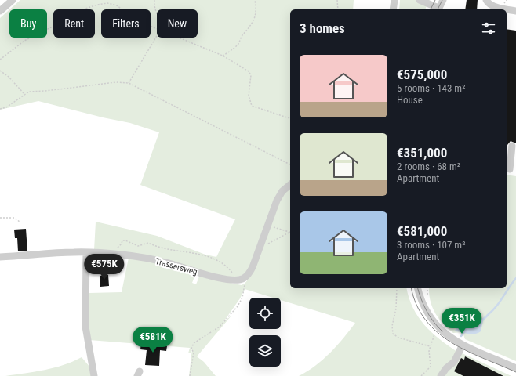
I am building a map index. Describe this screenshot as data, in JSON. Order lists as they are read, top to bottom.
{
  "streets": {
    "street": ["Trassersweg"]
  },
  "page": {
    "chip": [
      "Buy",
      "Rent",
      "Filters",
      "New"
    ],
    "heading": "3 homes",
    "list": [
      {
        "name": "€575,000",
        "note": "5 rooms · 143 m² · House"
      },
      {
        "name": "€351,000",
        "note": "2 rooms · 68 m² · Apartment"
      },
      {
        "name": "€581,000",
        "note": "3 rooms · 107 m² · Apartment"
      }
    ],
    "price": ["€575K", "€351K", "€581K"]
  }
}
